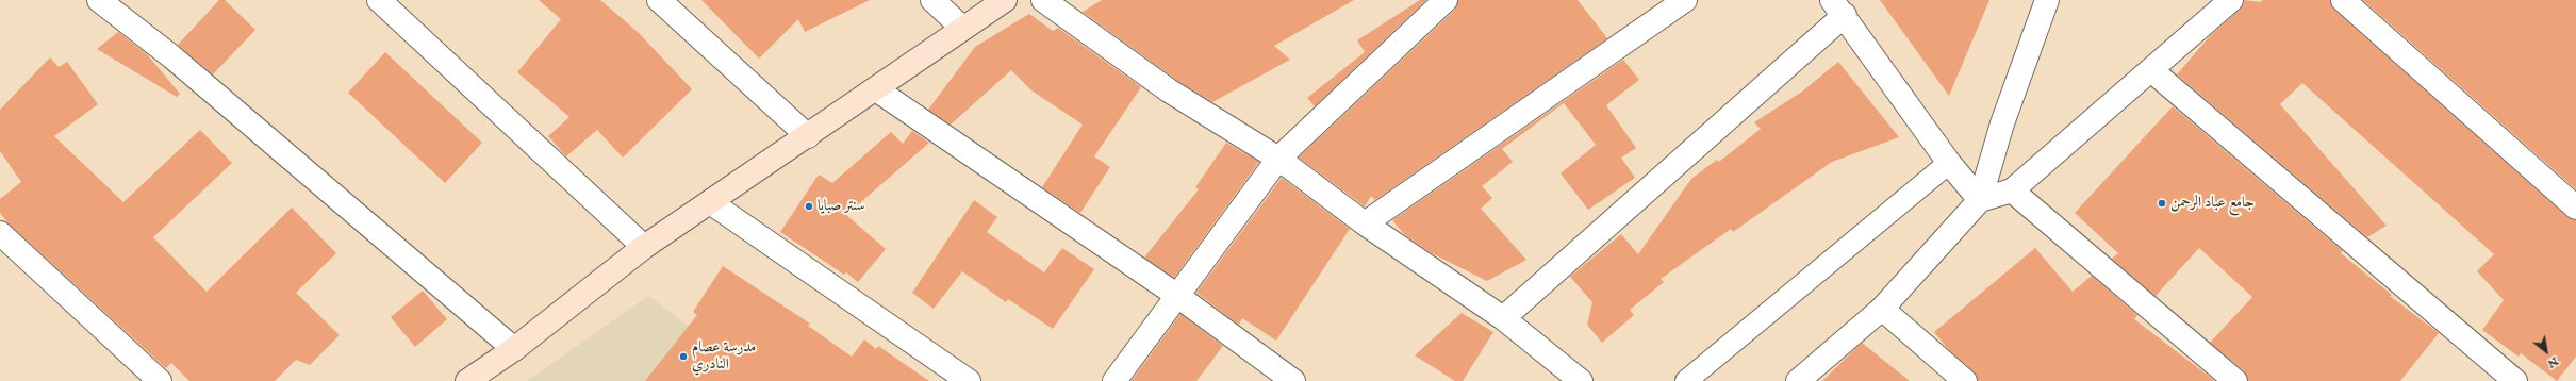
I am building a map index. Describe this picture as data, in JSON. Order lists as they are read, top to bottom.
{
  "places": ["جامع عباد الرحمن", "سنتر صبايا", "مدرسة عصام النادري"],
  "north": "bottom right"
}
